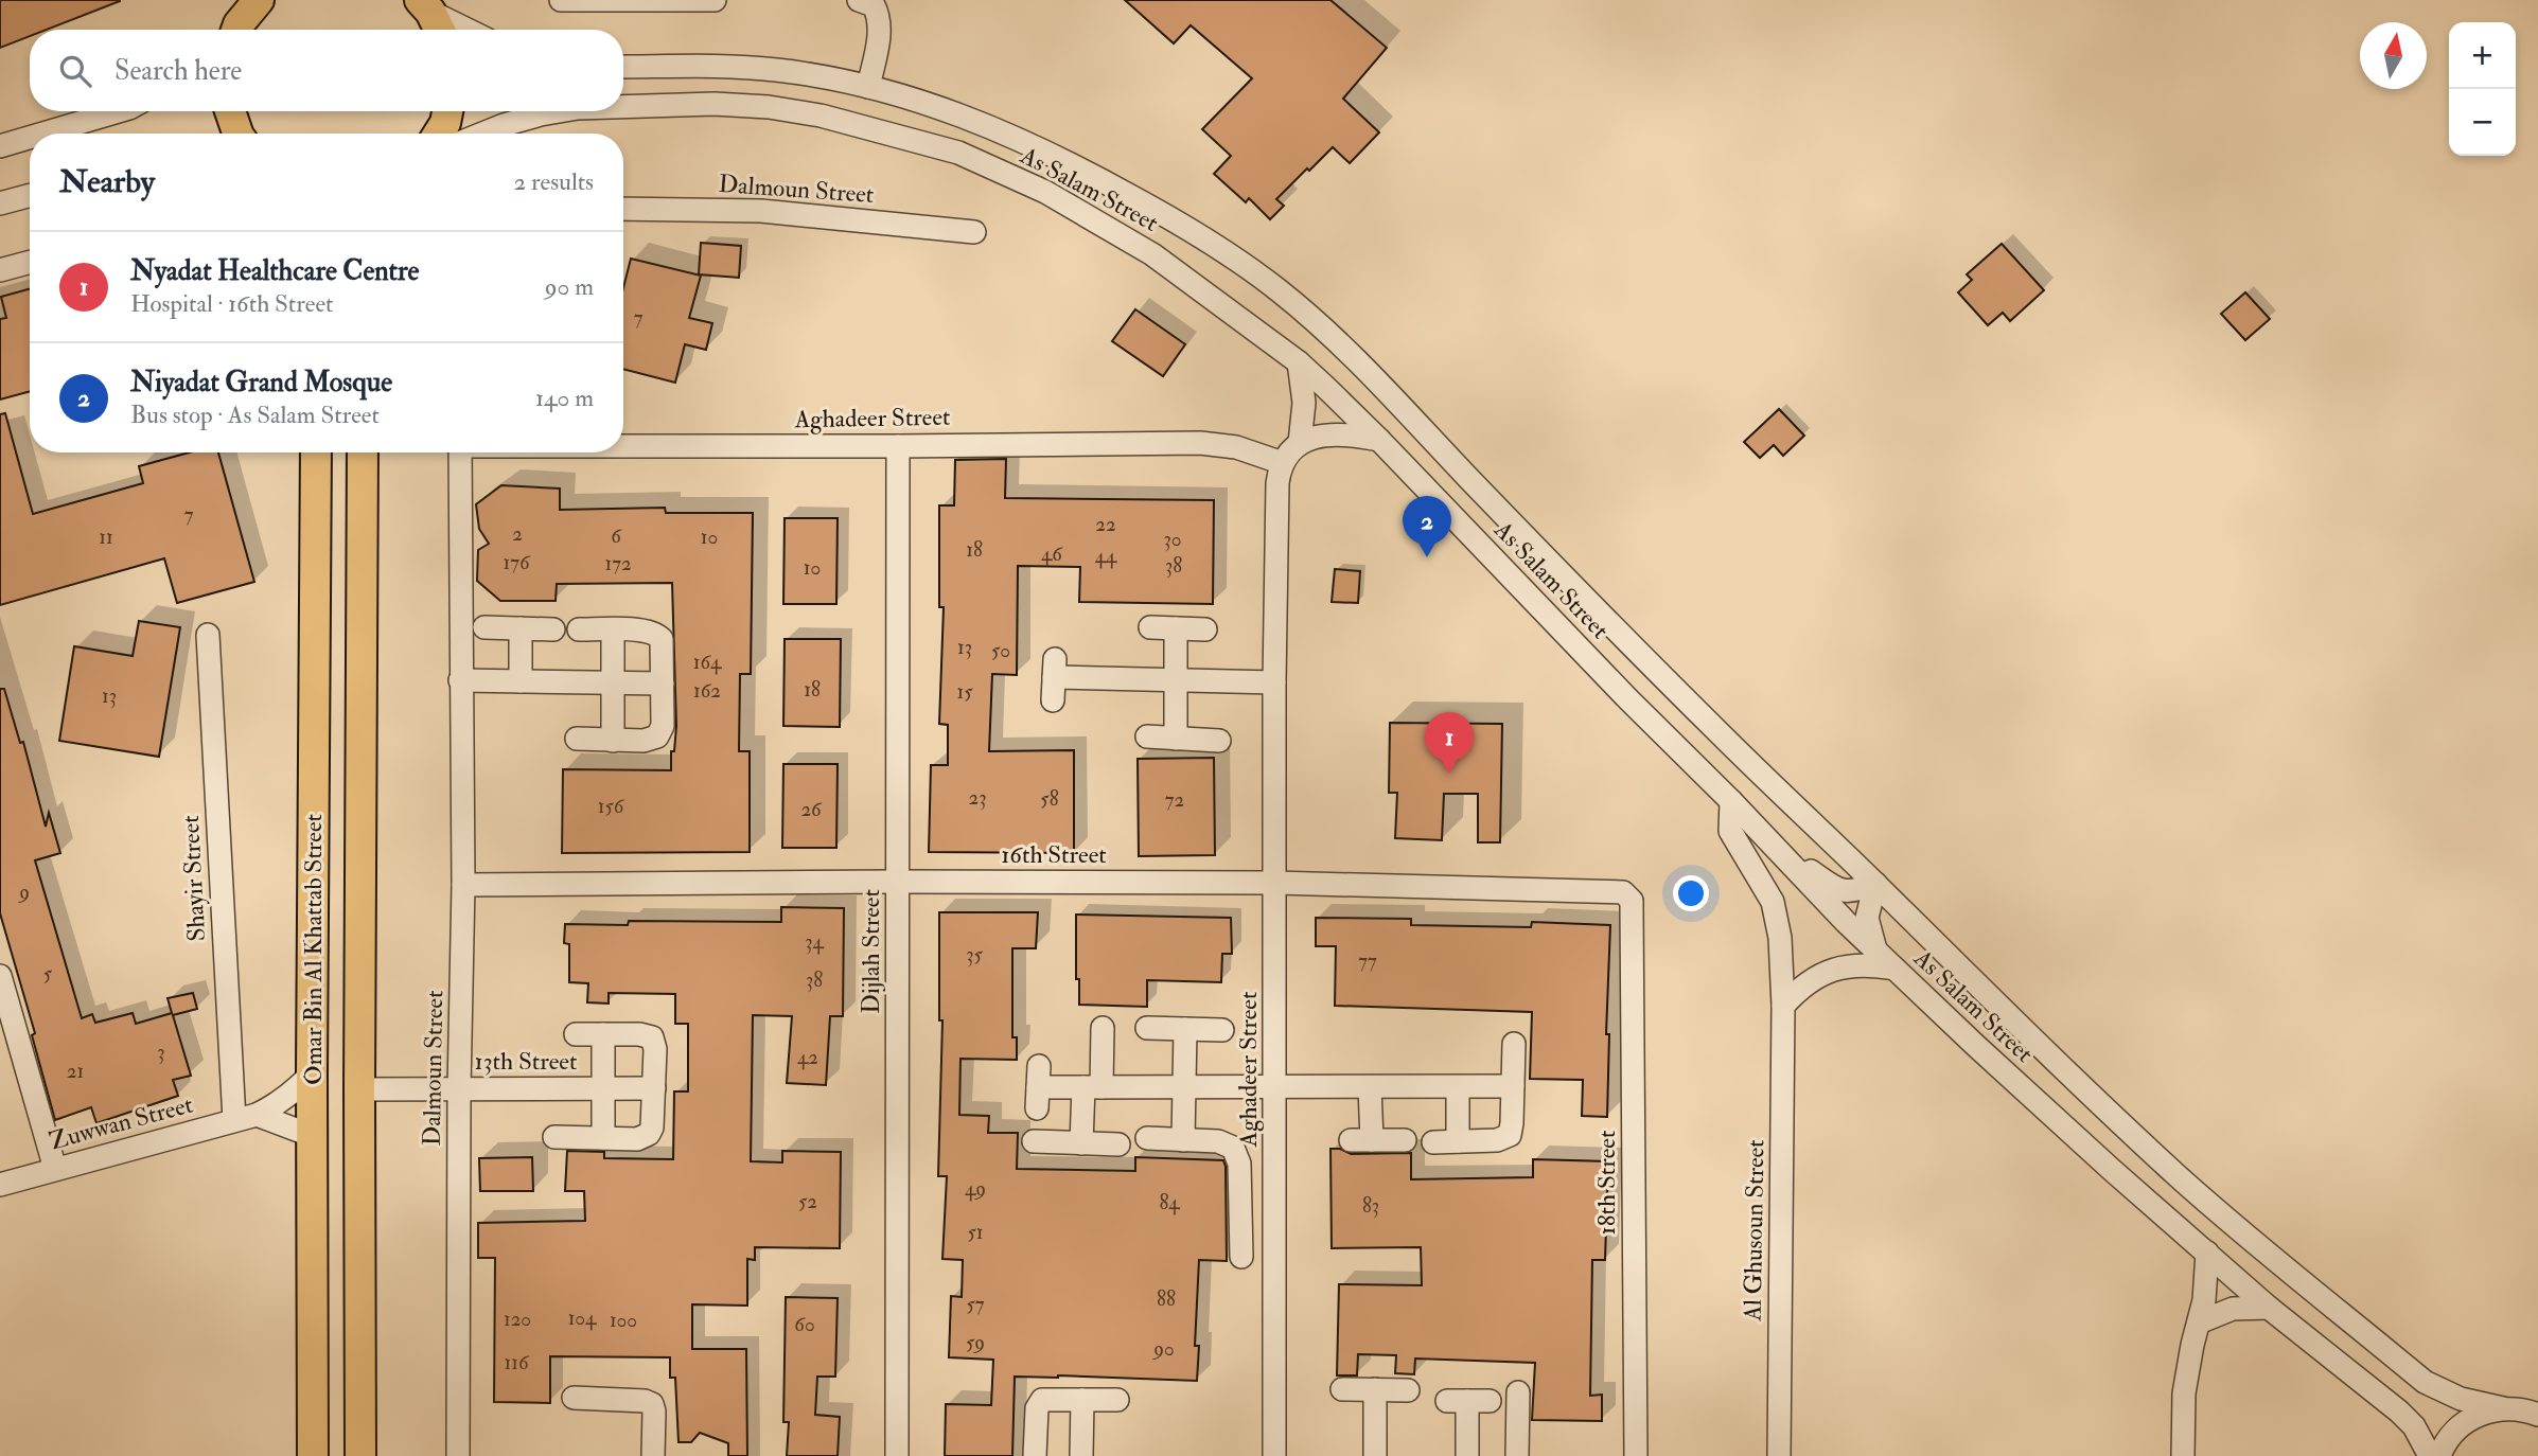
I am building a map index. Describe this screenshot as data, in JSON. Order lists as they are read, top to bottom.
{
  "streets": {
    "main road": ["Omar Bin Al Khattab Street"],
    "street": [
      "Dalmoun Street",
      "As Salam Street",
      "Aghadeer Street",
      "16th Street",
      "Shayir Street",
      "Dijlah Street",
      "13th Street",
      "Zuwwan Street",
      "18th Street",
      "Al Ghusoun Street"
    ]
  },
  "crossings": [
    ["Dalmoun Street", "16th Street"],
    ["Dalmoun Street", "13th Street"],
    ["As Salam Street", "Al Ghusoun Street"],
    ["Aghadeer Street", "16th Street"],
    ["Aghadeer Street", "Dijlah Street"],
    ["16th Street", "Dijlah Street"],
    ["16th Street", "18th Street"],
    ["Shayir Street", "Zuwwan Street"],
    ["Omar Bin Al Khattab Street", "13th Street"],
    ["Omar Bin Al Khattab Street", "Zuwwan Street"]
  ],
  "house_numbers": [
    "7",
    "7",
    "22",
    "2",
    "6",
    "11",
    "10",
    "30",
    "18",
    "46",
    "44",
    "176",
    "172",
    "38",
    "10",
    "13",
    "50",
    "164",
    "18",
    "162",
    "15",
    "13",
    "23",
    "58",
    "72",
    "156",
    "26",
    "9",
    "34",
    "35",
    "77",
    "5",
    "38",
    "3",
    "42",
    "21",
    "49",
    "52",
    "84",
    "83",
    "51",
    "88",
    "57",
    "104",
    "120",
    "100",
    "60",
    "59",
    "90",
    "116"
  ],
  "north": "top",
  "page": {
    "map_buttons": ["+", "−"],
    "search": "Search here",
    "heading": ["Nearby", "2 results"],
    "list": [
      {
        "mark": "1",
        "name": "Nyadat Healthcare Centre",
        "note": "Hospital · 16th Street",
        "value": "90 m"
      },
      {
        "mark": "2",
        "name": "Niyadat Grand Mosque",
        "note": "Bus stop · As Salam Street",
        "value": "140 m"
      }
    ],
    "pins": ["2", "1"]
  }
}
